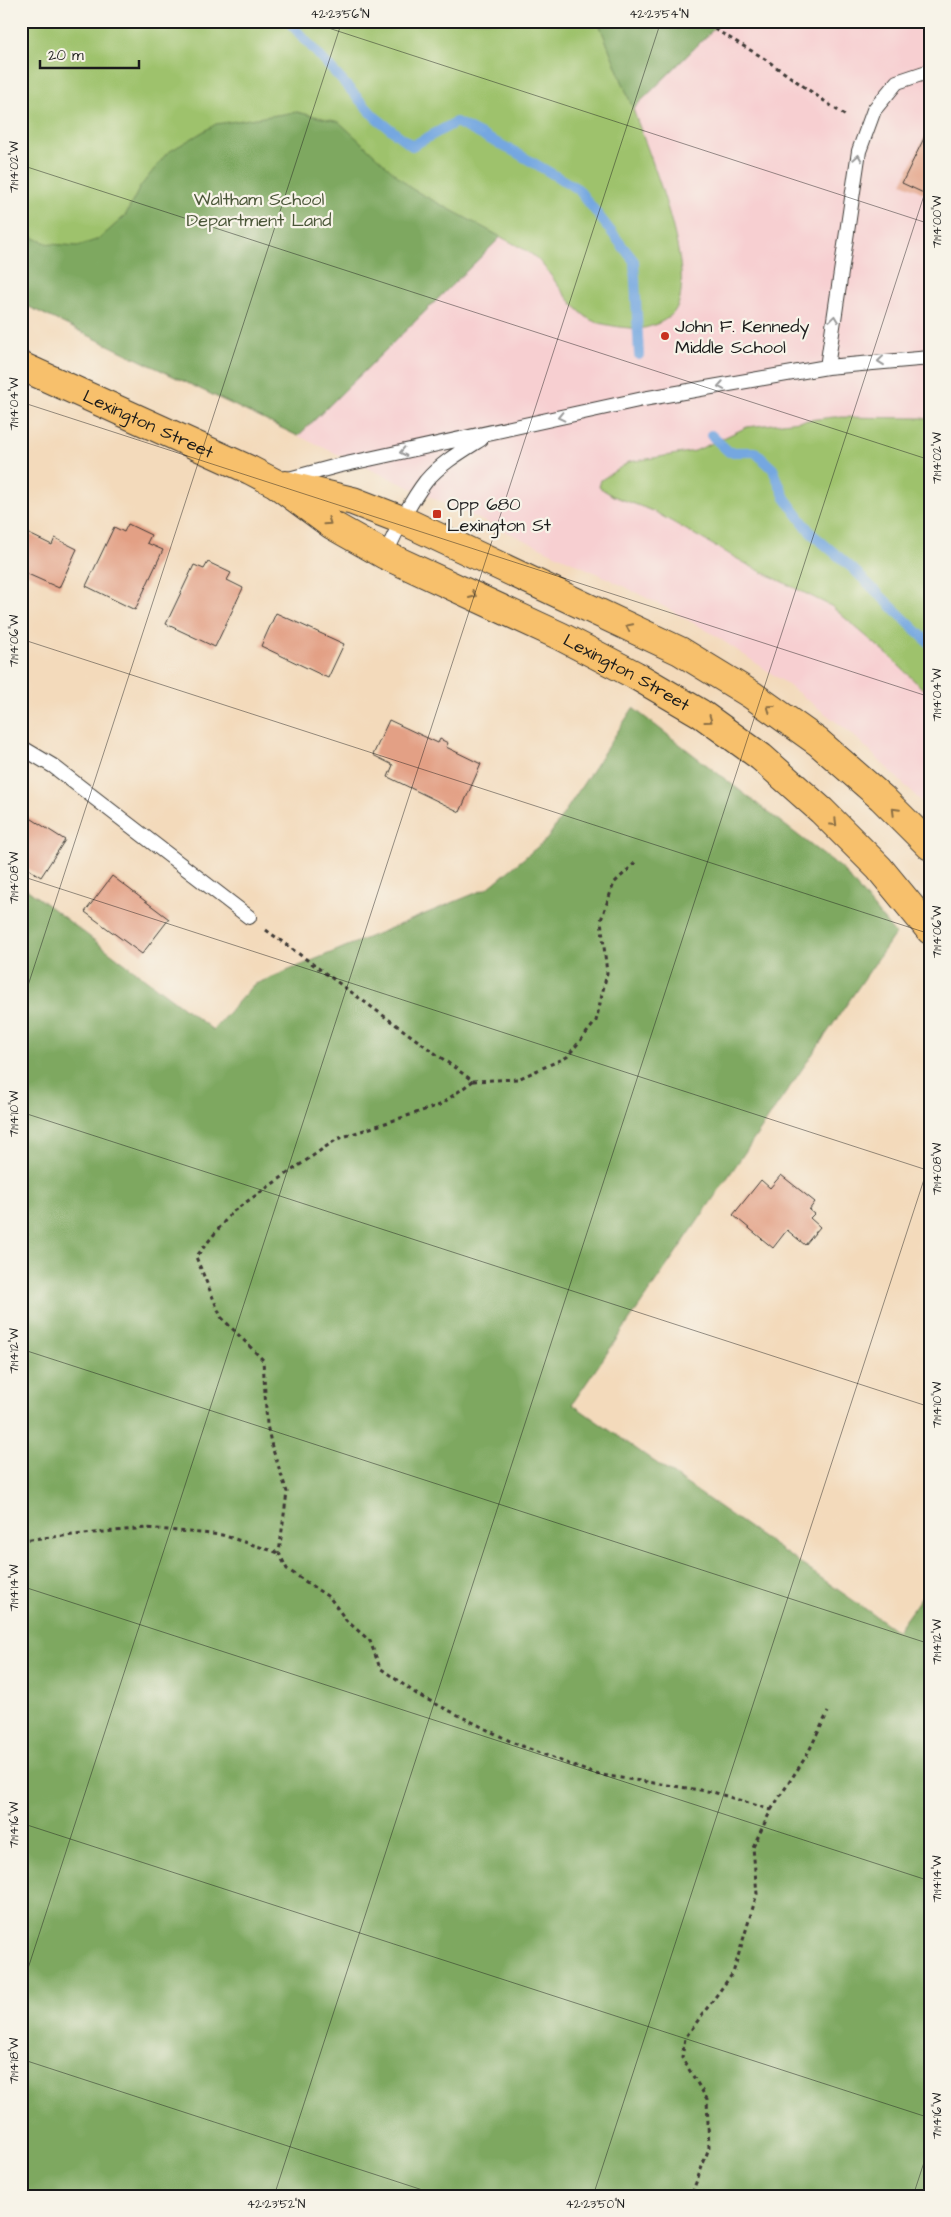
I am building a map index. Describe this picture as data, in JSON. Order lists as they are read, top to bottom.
{
  "streets": {
    "main road": ["Lexington Street"]
  },
  "parks": ["Waltham School Department Land"],
  "places": {
    "other": ["John F. Kennedy Middle School"],
    "transit": ["Opp 680 Lexington St"]
  },
  "scale_bar": "20 m",
  "coordinates": [
    "42°23'56\"N",
    "42°23'54\"N",
    "71°14'02\"W",
    "71°14'00\"W",
    "71°14'04\"W",
    "71°14'06\"W",
    "71°14'08\"W",
    "71°14'10\"W",
    "71°14'12\"W",
    "71°14'14\"W",
    "71°14'16\"W",
    "71°14'18\"W",
    "42°23'52\"N",
    "42°23'50\"N"
  ]
}
